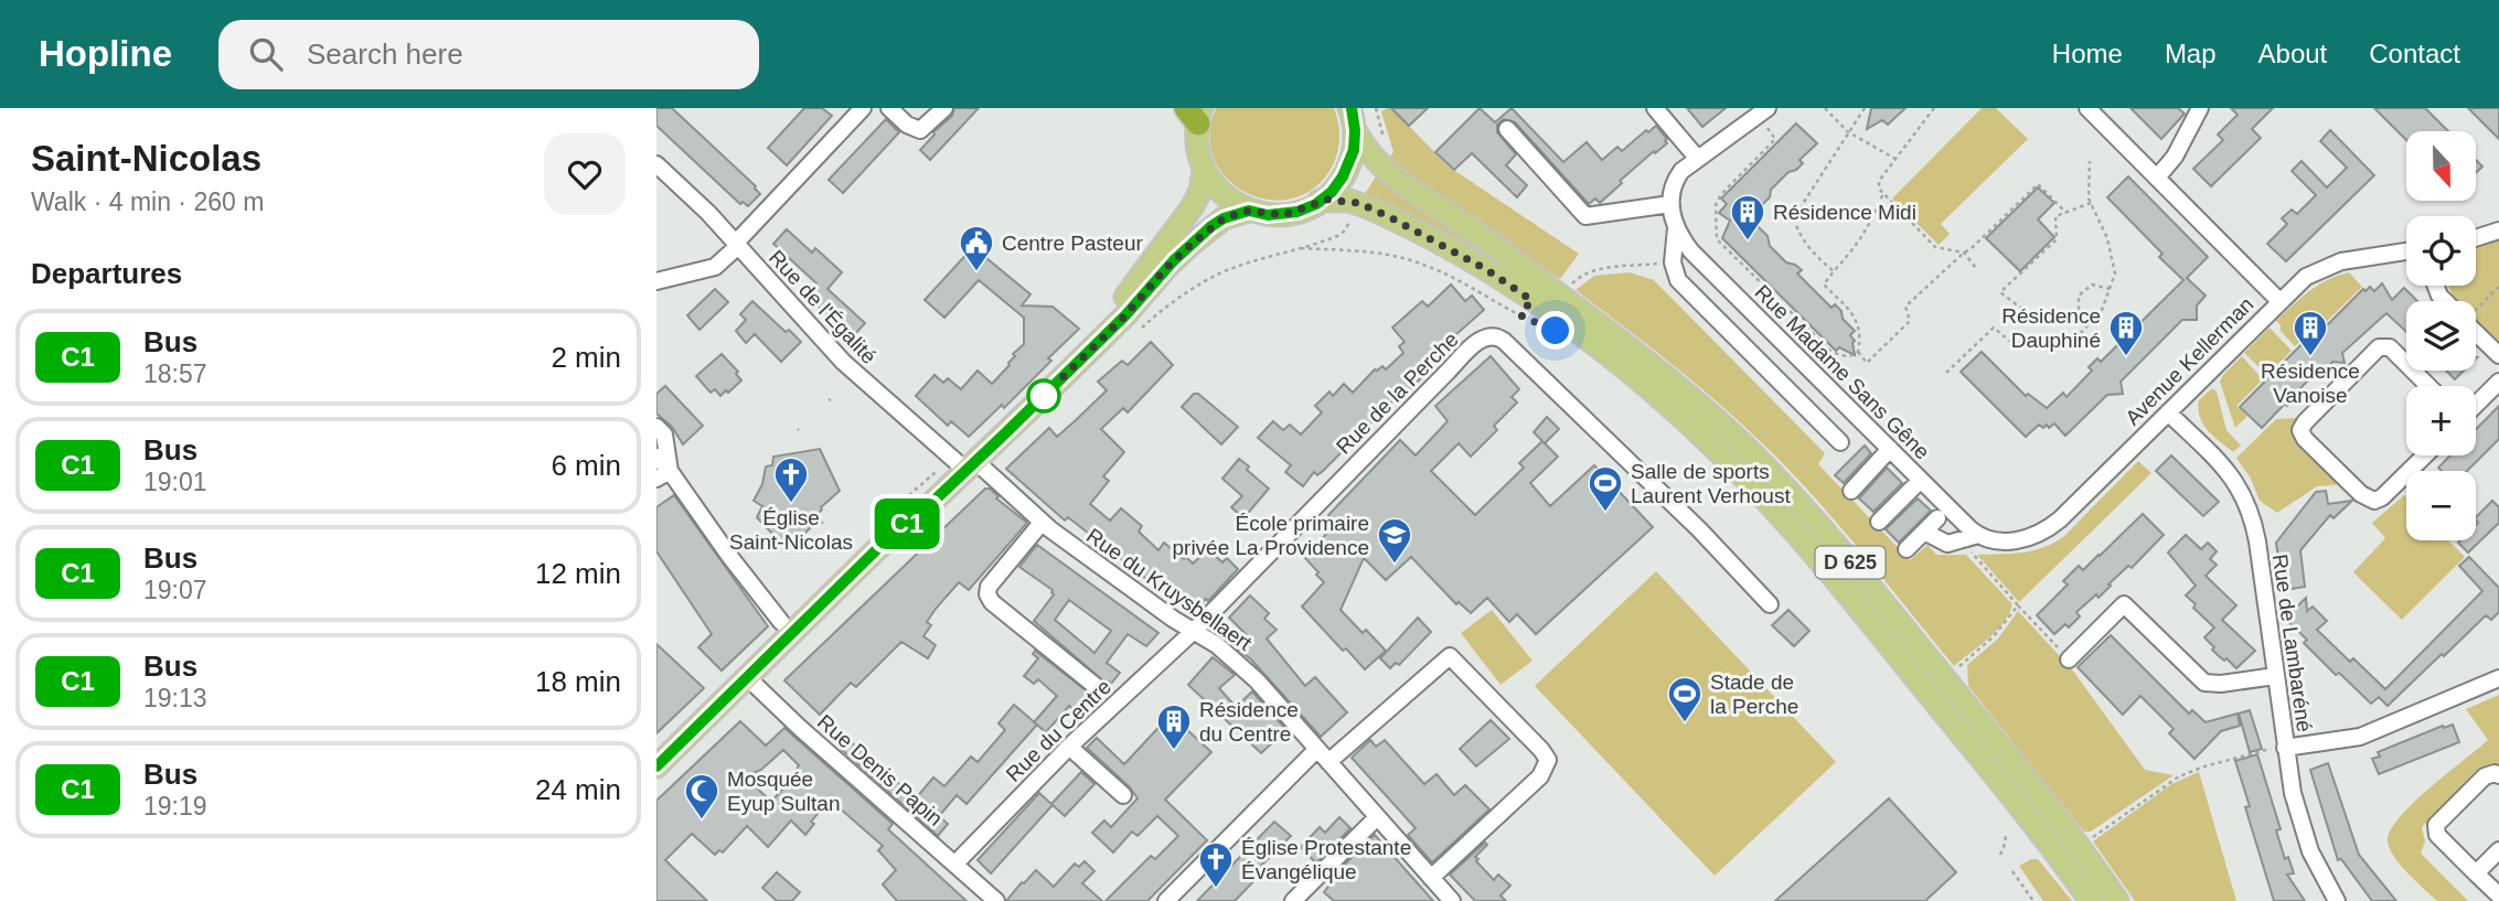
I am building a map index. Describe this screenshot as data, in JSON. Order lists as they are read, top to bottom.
{
  "streets": {
    "main road": ["D 625"],
    "street": [
      "Rue de l'Égalité",
      "Avenue Kellerman",
      "Rue Madame Sans Gêne",
      "Rue de la Perche",
      "Rue du Kruysbellaert",
      "Rue de Lambaréné",
      "Rue du Centre",
      "Rue Denis Papin"
    ]
  },
  "crossings": [
    ["Rue de l'Égalité", "Rue du Kruysbellaert"],
    ["Avenue Kellerman", "Rue Madame Sans Gêne"],
    ["Avenue Kellerman", "Rue de Lambaréné"],
    ["Rue de la Perche", "Rue du Kruysbellaert"],
    ["Rue de la Perche", "Rue du Centre"],
    ["Rue du Kruysbellaert", "Rue du Centre"],
    ["Rue du Centre", "Rue Denis Papin"]
  ],
  "places": {
    "building": [
      "Résidence Midi",
      "Résidence Dauphiné",
      "Résidence Vanoise",
      "Résidence du Centre"
    ],
    "public building": ["Centre Pasteur"],
    "church": ["Église Saint-Nicolas", "Église Protestante Évangélique"],
    "sports": ["Salle de sports Laurent Verhoust", "Stade de la Perche"],
    "school or university": ["École primaire privée La Providence"],
    "mosque": ["Mosquée Eyup Sultan"]
  },
  "lines": ["bus line C1"],
  "north": "bottom",
  "page": {
    "header": "Hopline",
    "search": "Search here",
    "nav": [
      "Home",
      "Map",
      "About",
      "Contact"
    ],
    "heading": [
      ["Saint-Nicolas", "Walk · 4 min · 260 m"],
      "Departures"
    ],
    "on_map": "C1",
    "map_buttons": ["+", "−"],
    "list": [
      {
        "mark": "C1",
        "name": "Bus",
        "note": "18:57",
        "value": "2 min"
      },
      {
        "mark": "C1",
        "name": "Bus",
        "note": "19:01",
        "value": "6 min"
      },
      {
        "mark": "C1",
        "name": "Bus",
        "note": "19:07",
        "value": "12 min"
      },
      {
        "mark": "C1",
        "name": "Bus",
        "note": "19:13",
        "value": "18 min"
      },
      {
        "mark": "C1",
        "name": "Bus",
        "note": "19:19",
        "value": "24 min"
      }
    ]
  }
}
